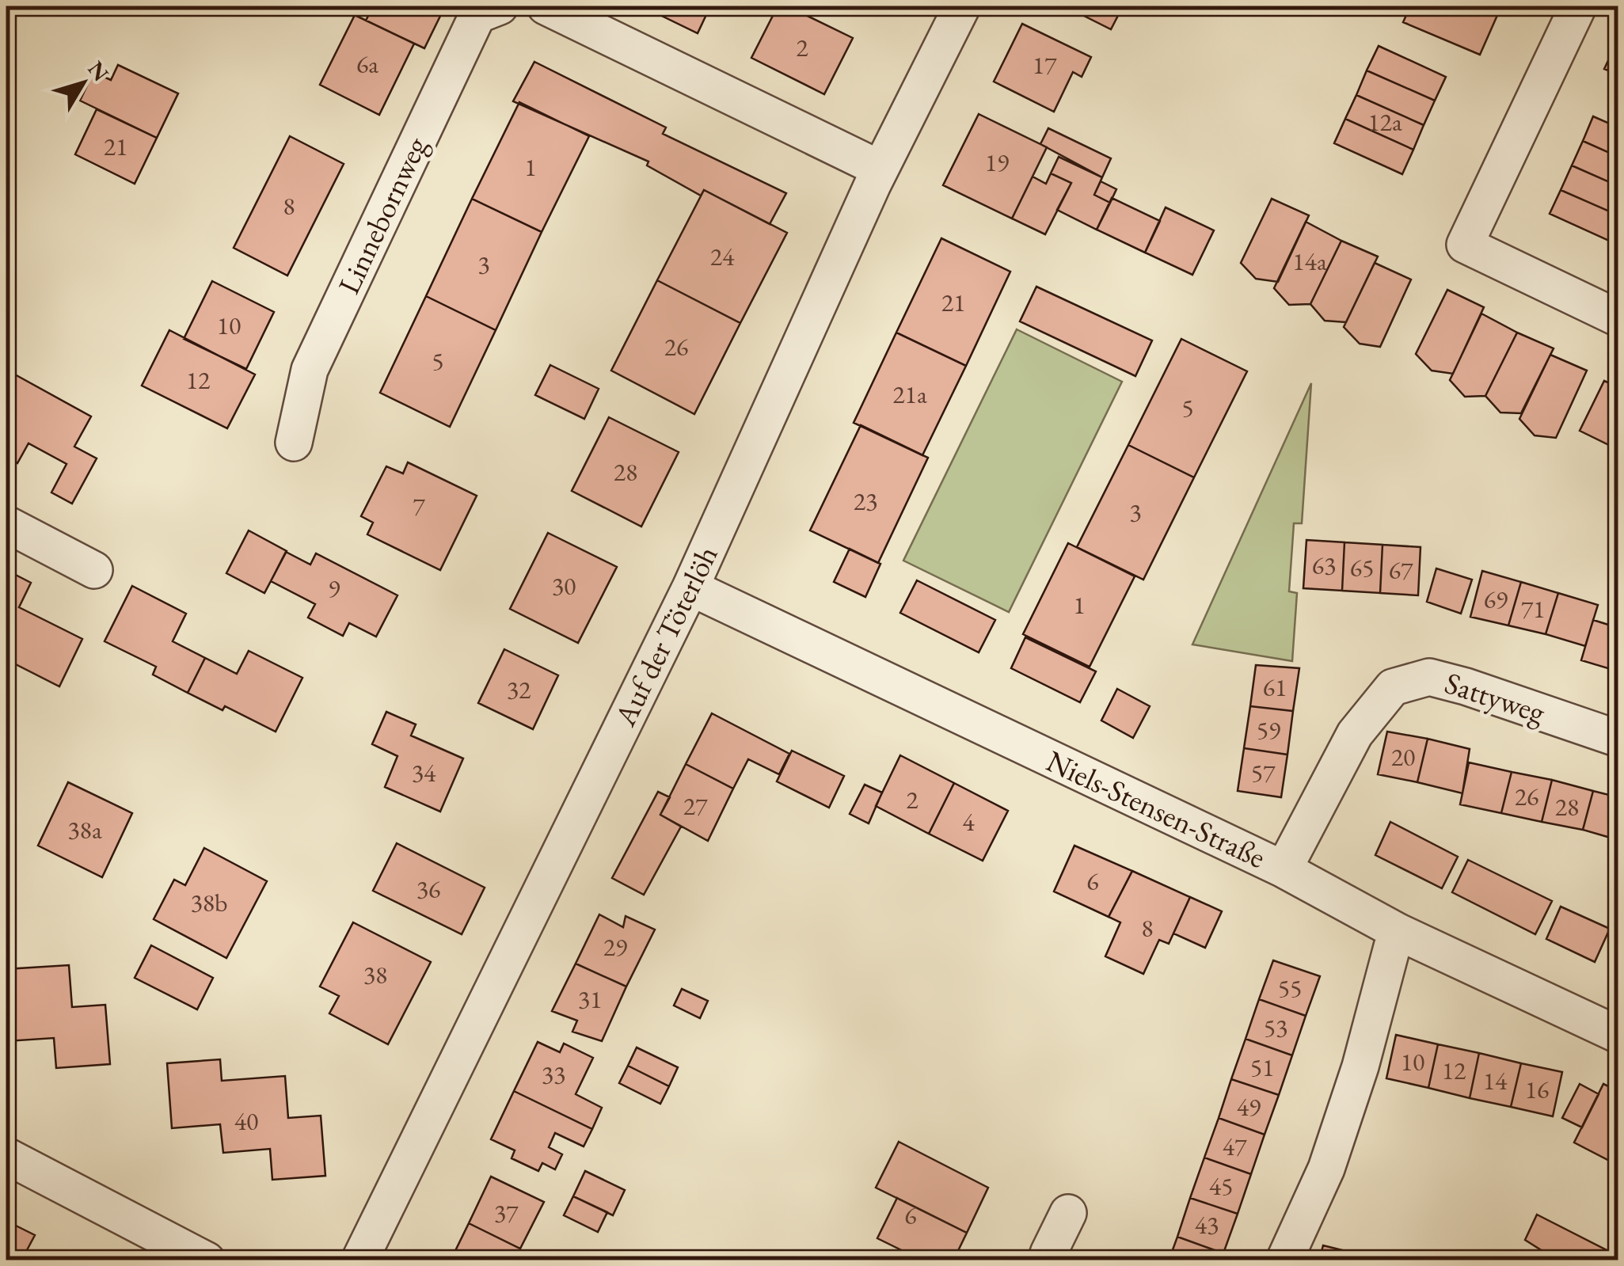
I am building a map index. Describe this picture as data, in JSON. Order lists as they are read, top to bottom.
{
  "streets": {
    "street": [
      "Linnebornweg",
      "Auf der Töterlöh",
      "Sattyweg",
      "Niels-Stensen-Straße"
    ]
  },
  "crossings": [
    ["Auf der Töterlöh", "Niels-Stensen-Straße"],
    ["Sattyweg", "Niels-Stensen-Straße"]
  ],
  "house_numbers": [
    "2",
    "6a",
    "17",
    "12a",
    "21",
    "19",
    "1",
    "8",
    "24",
    "14a",
    "3",
    "21",
    "10",
    "26",
    "5",
    "12",
    "21a",
    "5",
    "28",
    "23",
    "7",
    "3",
    "63",
    "65",
    "67",
    "30",
    "9",
    "69",
    "1",
    "71",
    "61",
    "32",
    "59",
    "20",
    "34",
    "57",
    "26",
    "2",
    "27",
    "28",
    "4",
    "38a",
    "6",
    "36",
    "38b",
    "8",
    "29",
    "38",
    "55",
    "31",
    "53",
    "10",
    "51",
    "12",
    "33",
    "14",
    "16",
    "49",
    "40",
    "47",
    "45",
    "37",
    "6",
    "43"
  ],
  "north": "top right"
}
